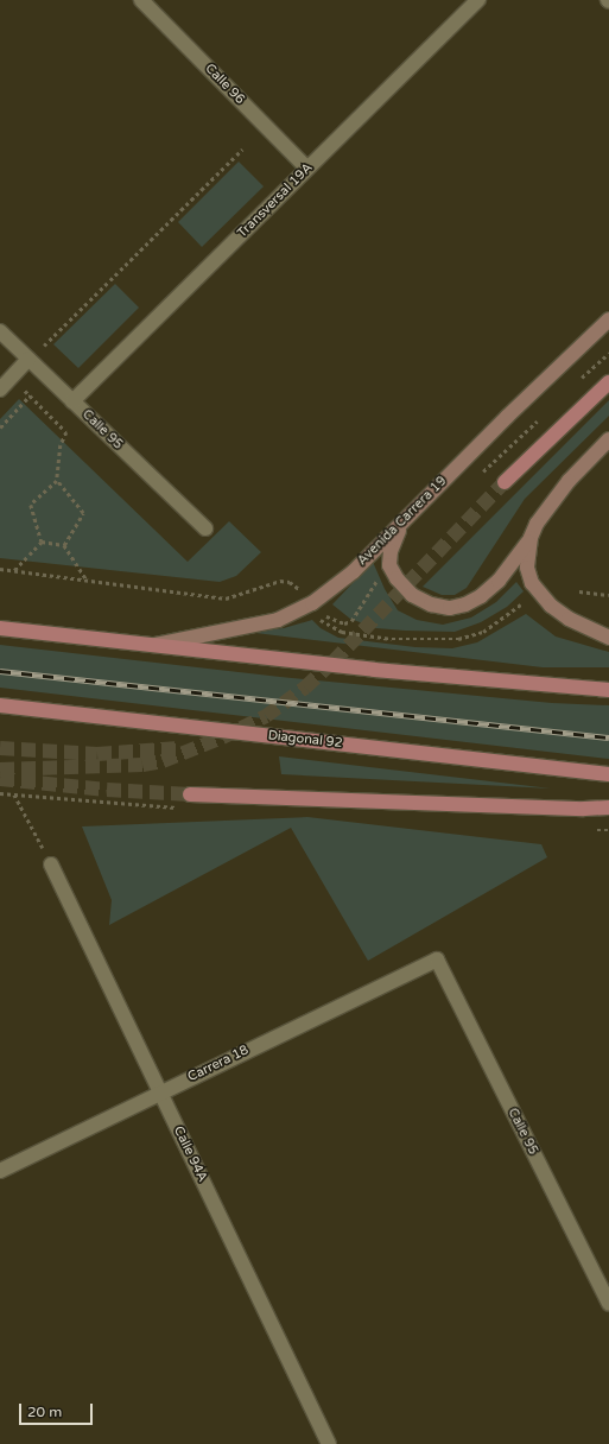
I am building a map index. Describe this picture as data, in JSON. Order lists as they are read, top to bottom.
{
  "streets": {
    "main road": ["Avenida Carrera 19", "Diagonal 92"],
    "street": [
      "Calle 96",
      "Transversal 19A",
      "Calle 95",
      "Carrera 18",
      "Calle 94A"
    ]
  },
  "crossings": [
    ["Calle 96", "Transversal 19A"],
    ["Transversal 19A", "Calle 95"],
    ["Calle 95", "Carrera 18"],
    ["Carrera 18", "Calle 94A"]
  ],
  "scale_bar": "20 m"
}
